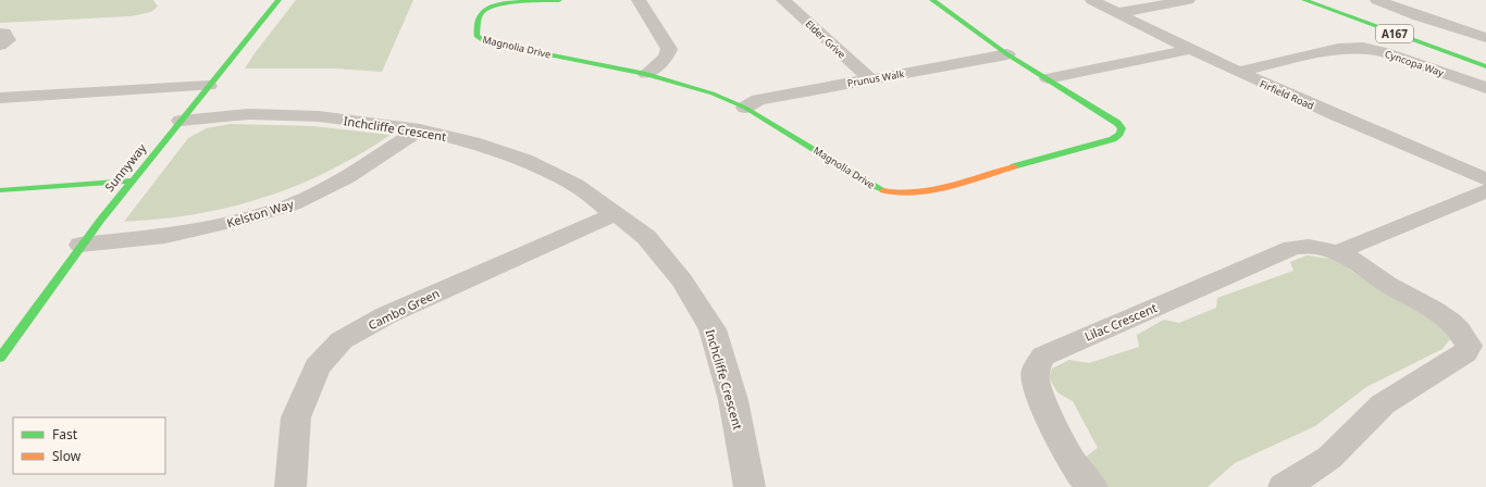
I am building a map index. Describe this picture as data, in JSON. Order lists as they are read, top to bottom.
{
  "streets": {
    "main road": ["A167", "Magnolia Drive", "Sunnyway"],
    "street": [
      "Elder Grive",
      "Cyncopa Way",
      "Prunus Walk",
      "Firfield Road",
      "Inchcliffe Crescent",
      "Kelston Way",
      "Cambo Green",
      "Lilac Crescent"
    ]
  },
  "crossings": [
    ["Elder Grive", "Prunus Walk"],
    ["Magnolia Drive", "Prunus Walk"],
    ["Cyncopa Way", "Firfield Road"],
    ["Inchcliffe Crescent", "Sunnyway"],
    ["Inchcliffe Crescent", "Kelston Way"],
    ["Inchcliffe Crescent", "Cambo Green"],
    ["Sunnyway", "Kelston Way"]
  ],
  "legend": ["Fast", "Slow"]
}
